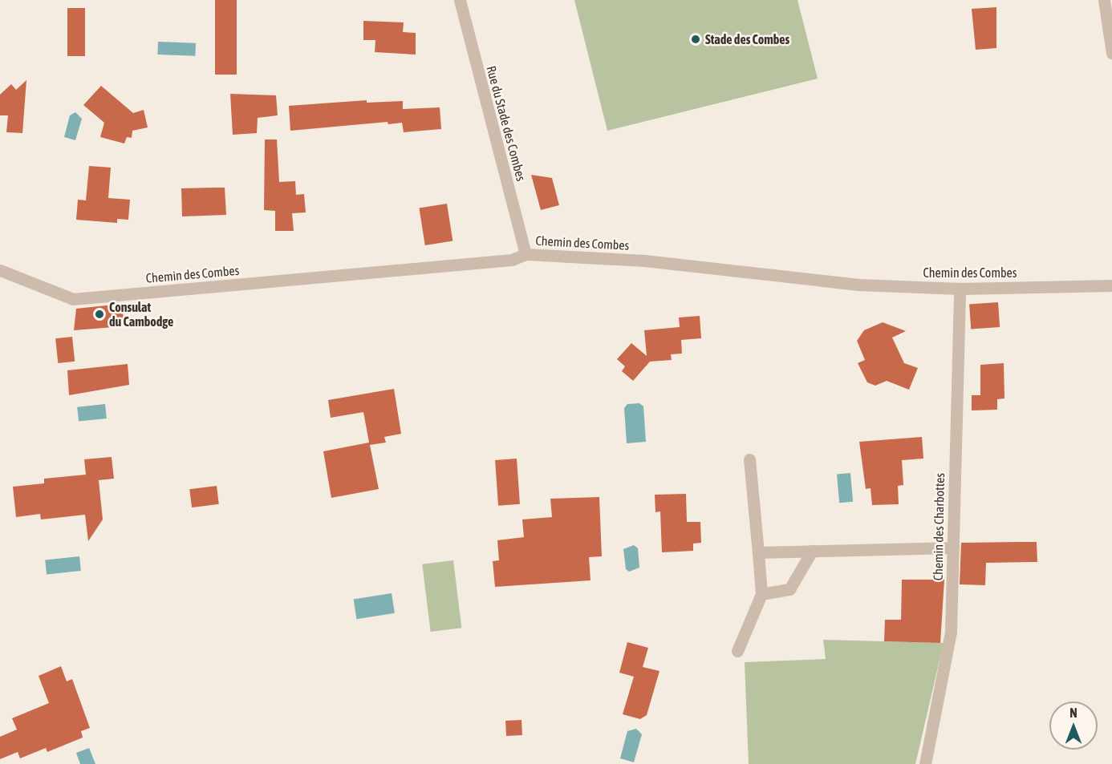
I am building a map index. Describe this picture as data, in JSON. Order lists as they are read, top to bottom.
{
  "streets": {
    "street": ["Rue du Stade des Combes", "Chemin des Combes", "Chemin des Charbottes"]
  },
  "crossings": [
    ["Rue du Stade des Combes", "Chemin des Combes"],
    ["Chemin des Combes", "Chemin des Charbottes"]
  ],
  "places": ["Stade des Combes", "Consulat du Cambodge"],
  "north": "top"
}
